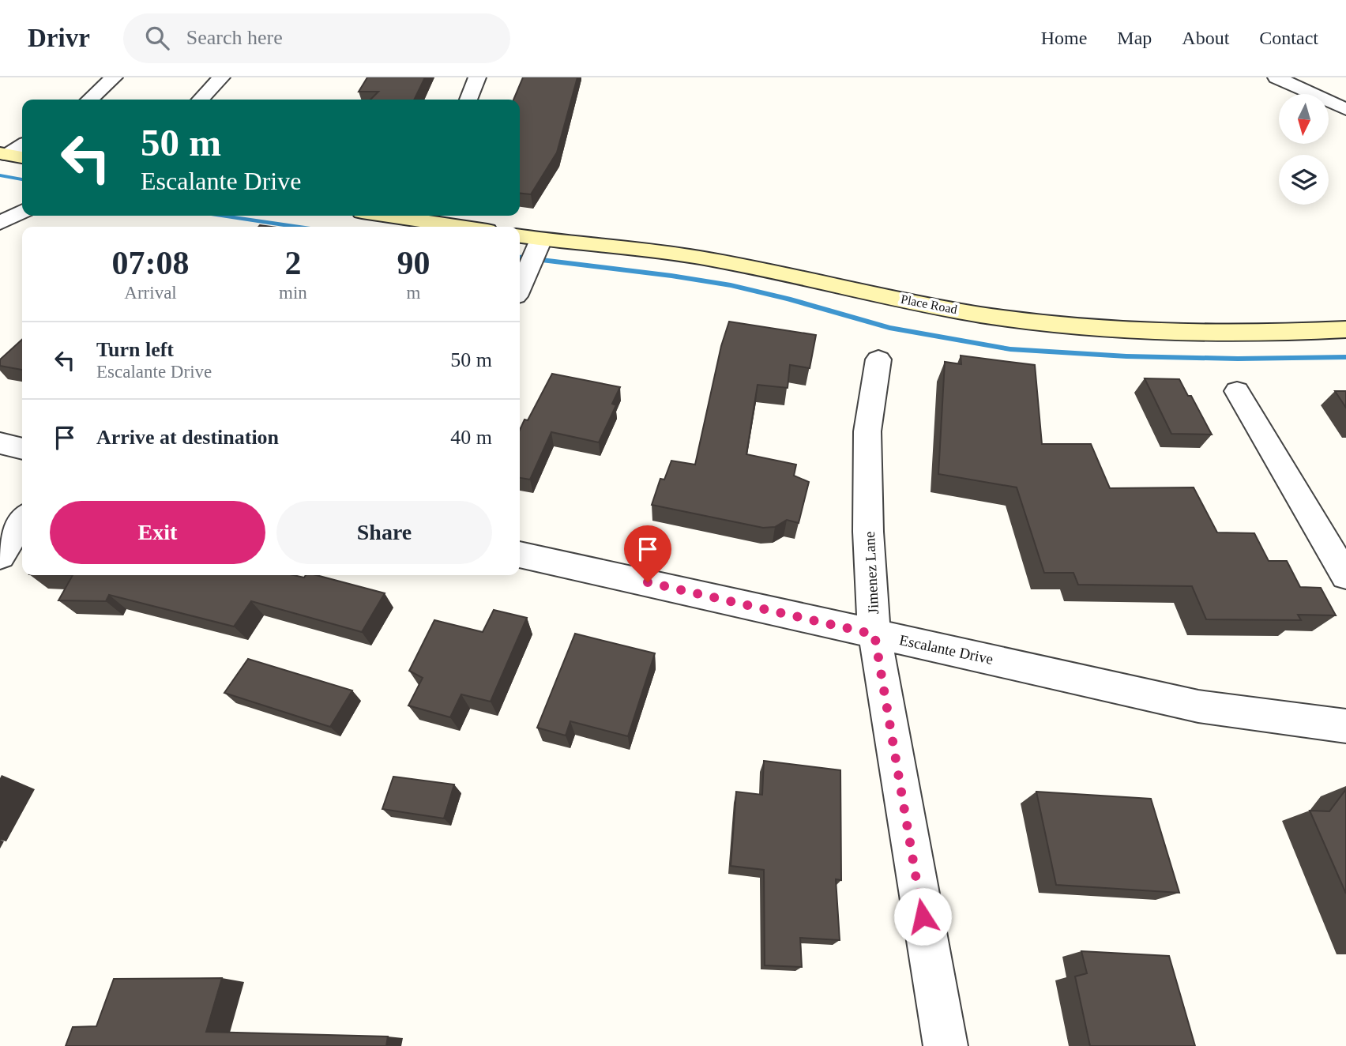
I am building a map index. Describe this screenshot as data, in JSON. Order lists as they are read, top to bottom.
{
  "streets": {
    "street": ["Place Road", "Jimenez Lane", "Escalante Drive"]
  },
  "crossings": [
    ["Jimenez Lane", "Escalante Drive"]
  ],
  "north": "bottom",
  "page": {
    "header": "Drivr",
    "search": "Search here",
    "nav": [
      "Home",
      "Map",
      "About",
      "Contact"
    ],
    "turn": ["50 m", "Escalante Drive"],
    "eta": [
      "07:08",
      "Arrival",
      "2",
      "min",
      "90",
      "m"
    ],
    "list": [
      {
        "name": "Turn left",
        "note": "Escalante Drive",
        "value": "50 m"
      },
      {
        "name": "Arrive at destination",
        "value": "40 m"
      }
    ],
    "buttons": ["Exit", "Share"]
  }
}
